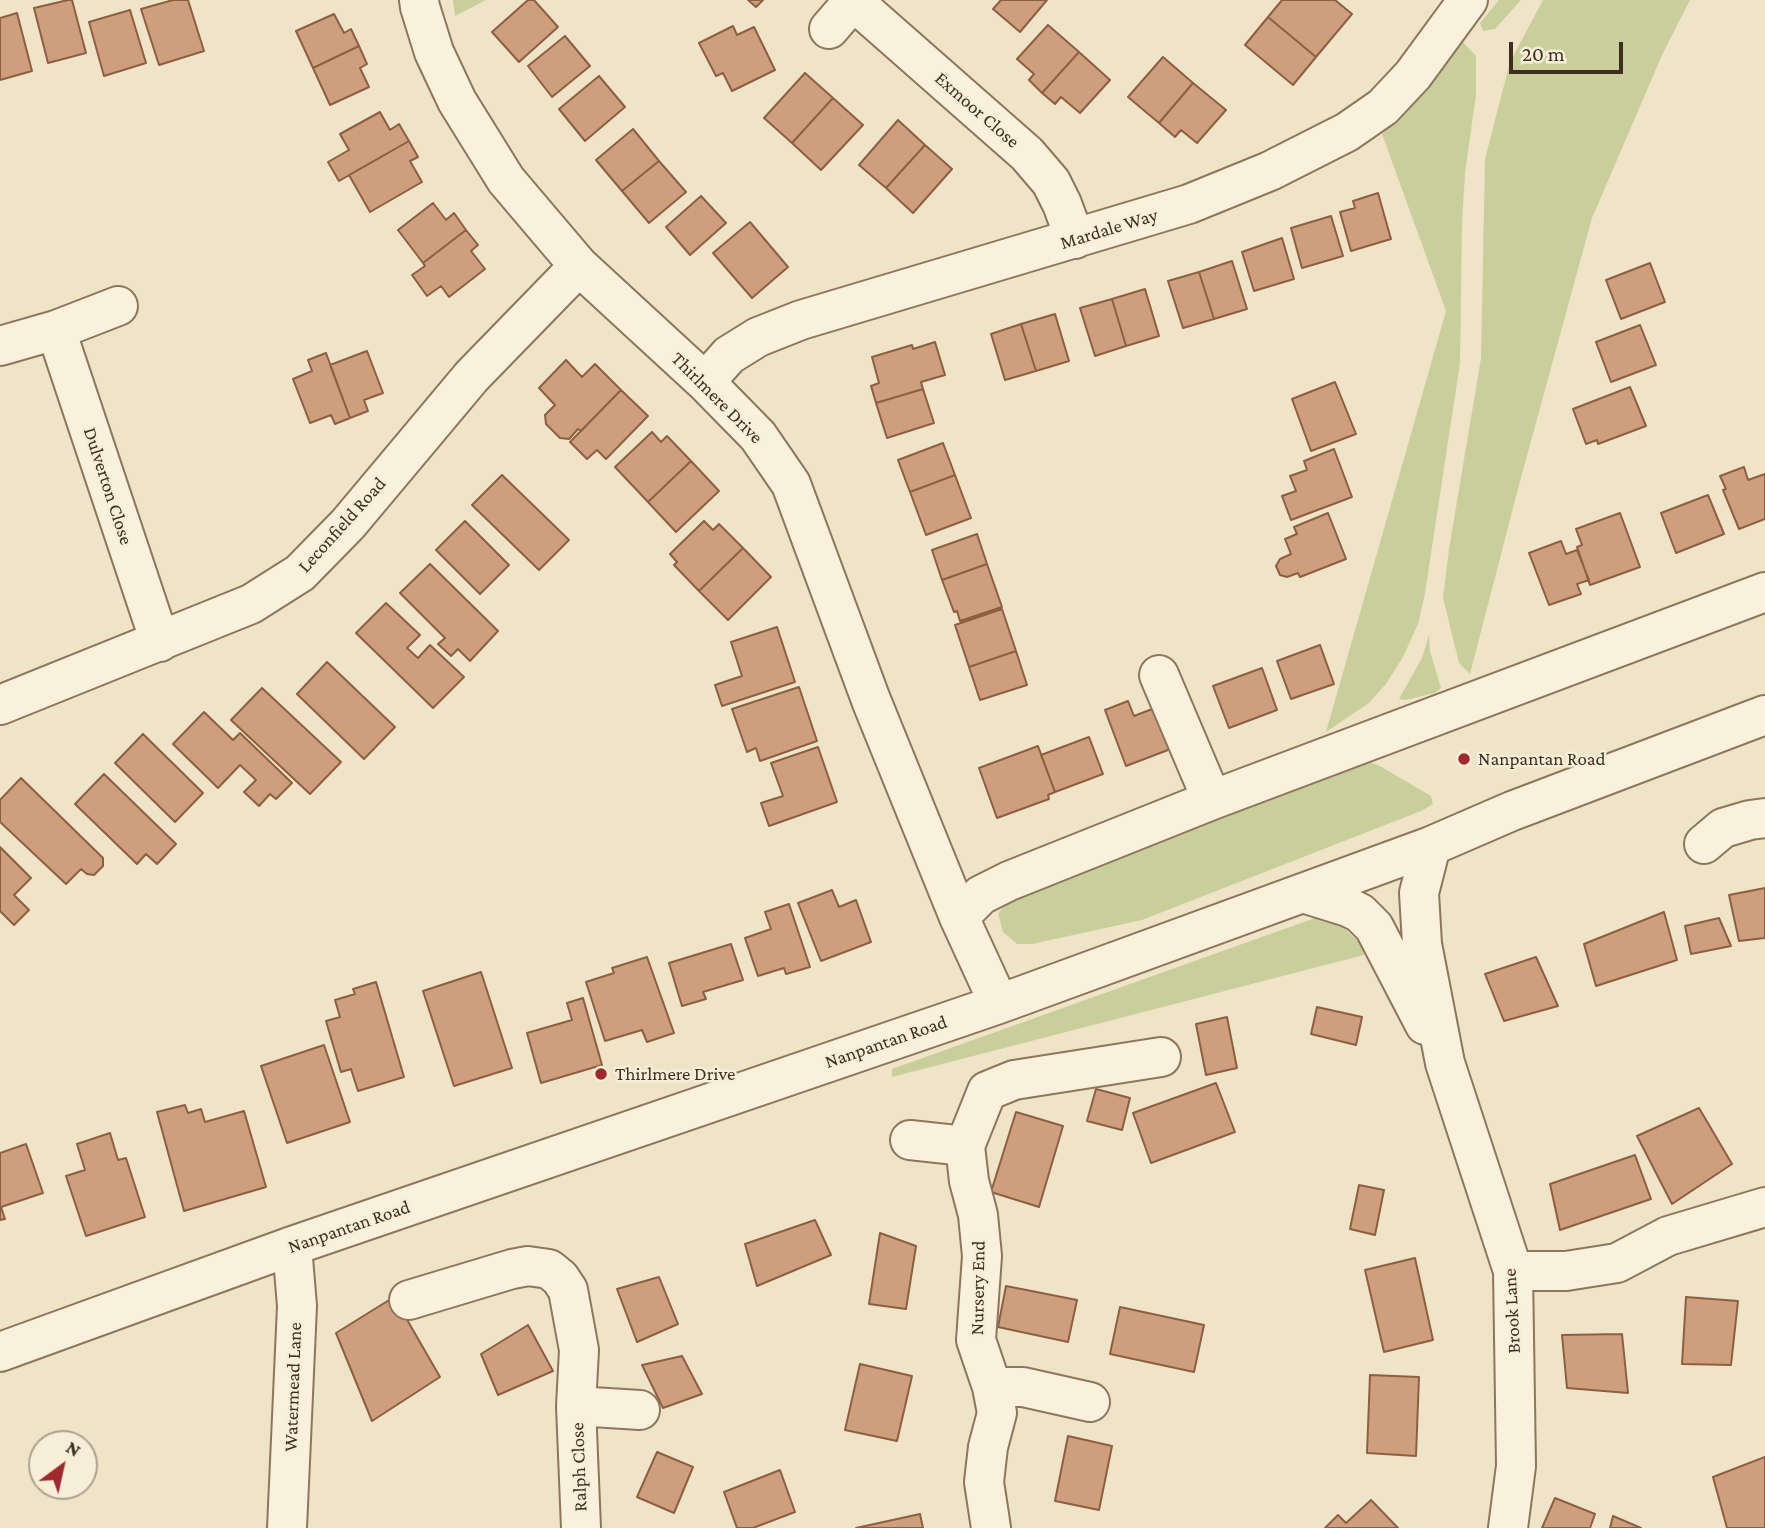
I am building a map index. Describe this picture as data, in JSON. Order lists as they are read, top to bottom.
{
  "streets": {
    "street": [
      "Exmoor Close",
      "Mardale Way",
      "Thirlmere Drive",
      "Dulverton Close",
      "Leconfield Road",
      "Nanpantan Road",
      "Nursery End",
      "Brook Lane",
      "Watermead Lane",
      "Ralph Close"
    ]
  },
  "crossings": [
    ["Exmoor Close", "Mardale Way"],
    ["Mardale Way", "Thirlmere Drive"],
    ["Thirlmere Drive", "Leconfield Road"],
    ["Thirlmere Drive", "Nanpantan Road"],
    ["Dulverton Close", "Leconfield Road"],
    ["Nanpantan Road", "Brook Lane"],
    ["Nanpantan Road", "Watermead Lane"]
  ],
  "places": ["Nanpantan Road", "Thirlmere Drive"],
  "scale_bar": "20 m",
  "north": "top right"
}
